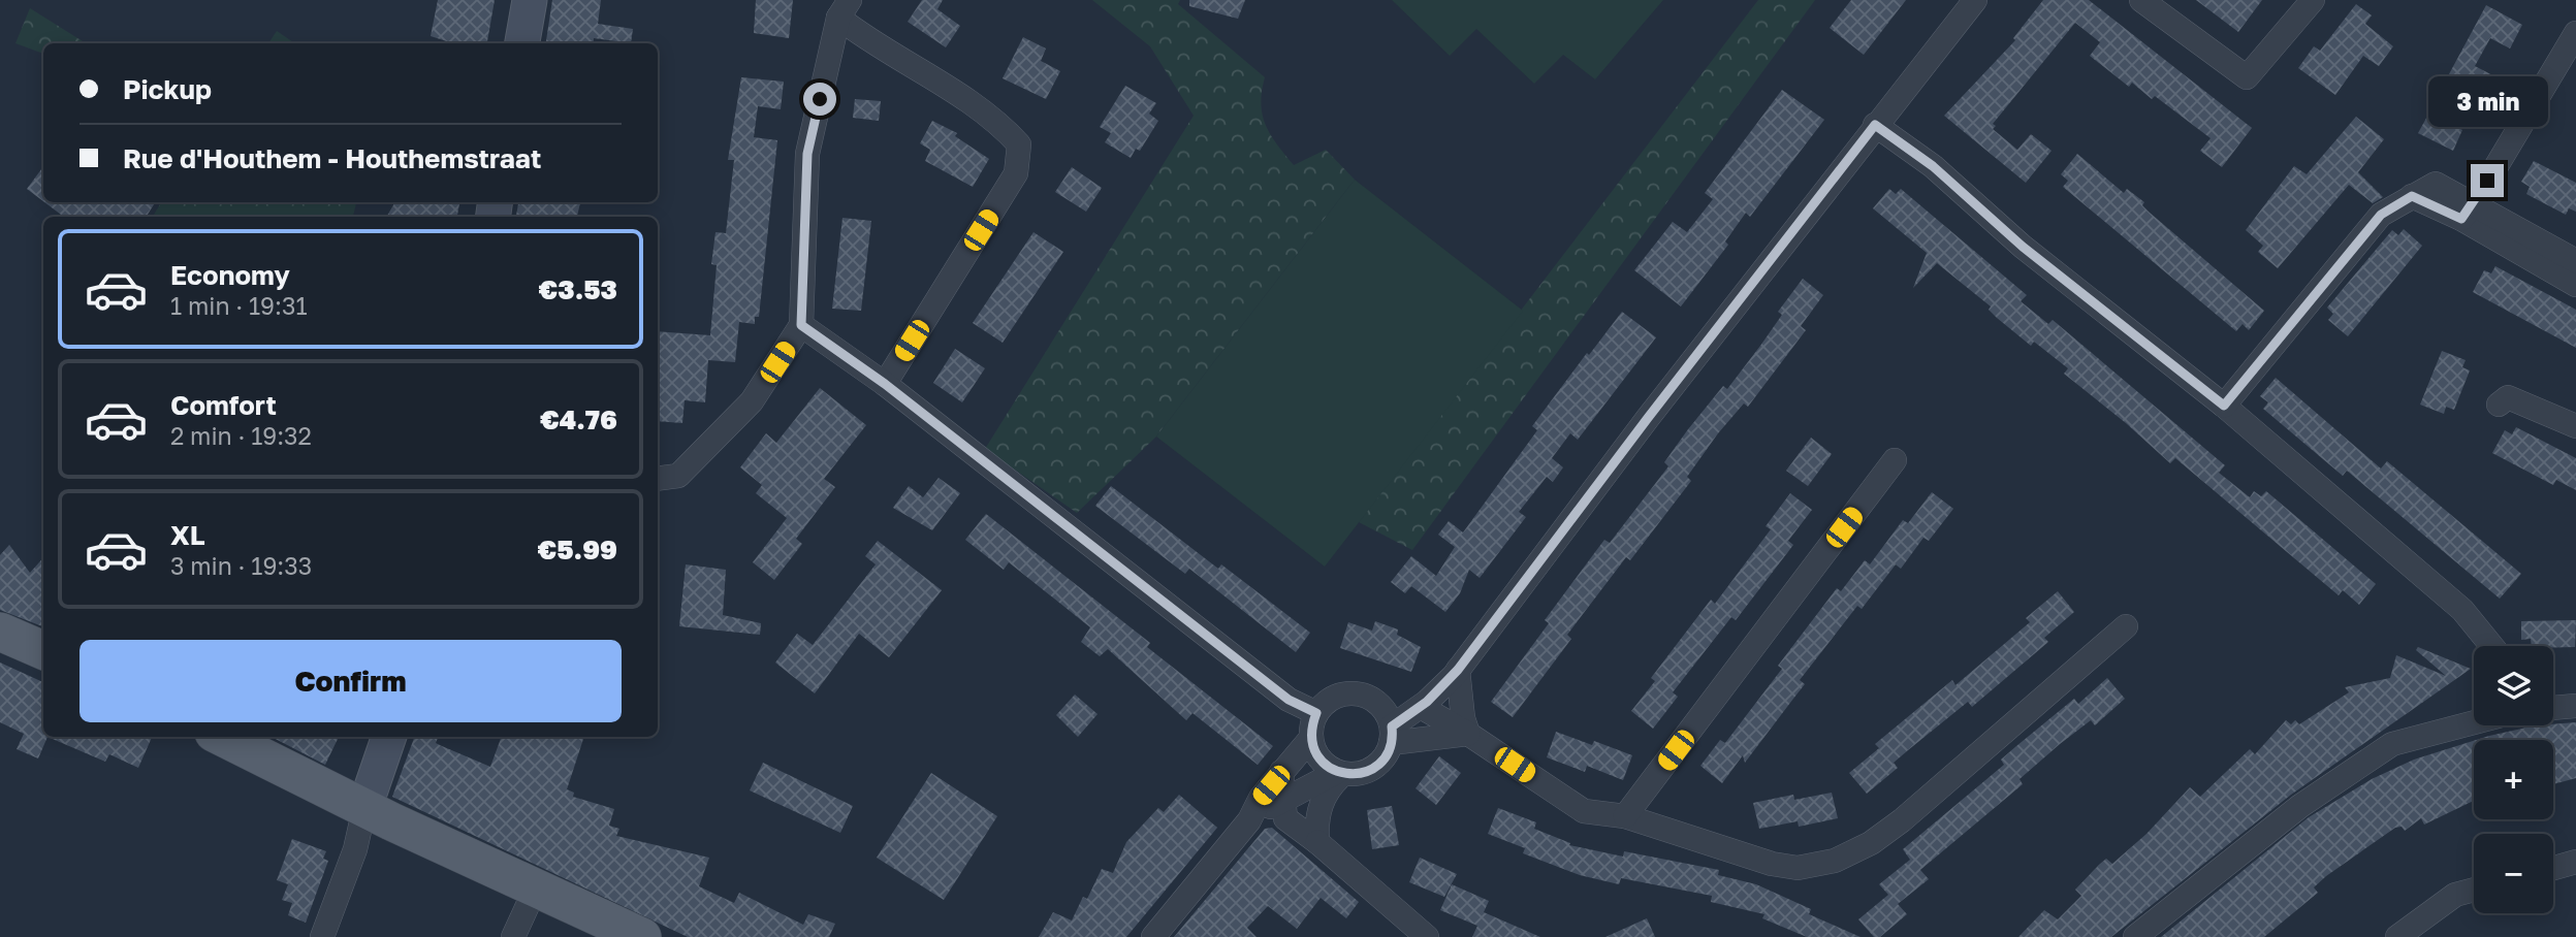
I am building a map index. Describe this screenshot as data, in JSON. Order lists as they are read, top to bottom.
{
  "page": {
    "banner": ["Pickup", "Rue d'Houthem - Houthemstraat"],
    "bubble": "3 min",
    "list": [
      {
        "name": "Economy",
        "note": "1 min · 19:31",
        "value": "€3.53"
      },
      {
        "name": "Comfort",
        "note": "2 min · 19:32",
        "value": "€4.76"
      },
      {
        "name": "XL",
        "note": "3 min · 19:33",
        "value": "€5.99"
      }
    ],
    "buttons": "Confirm",
    "map_buttons": ["+", "−"]
  }
}
